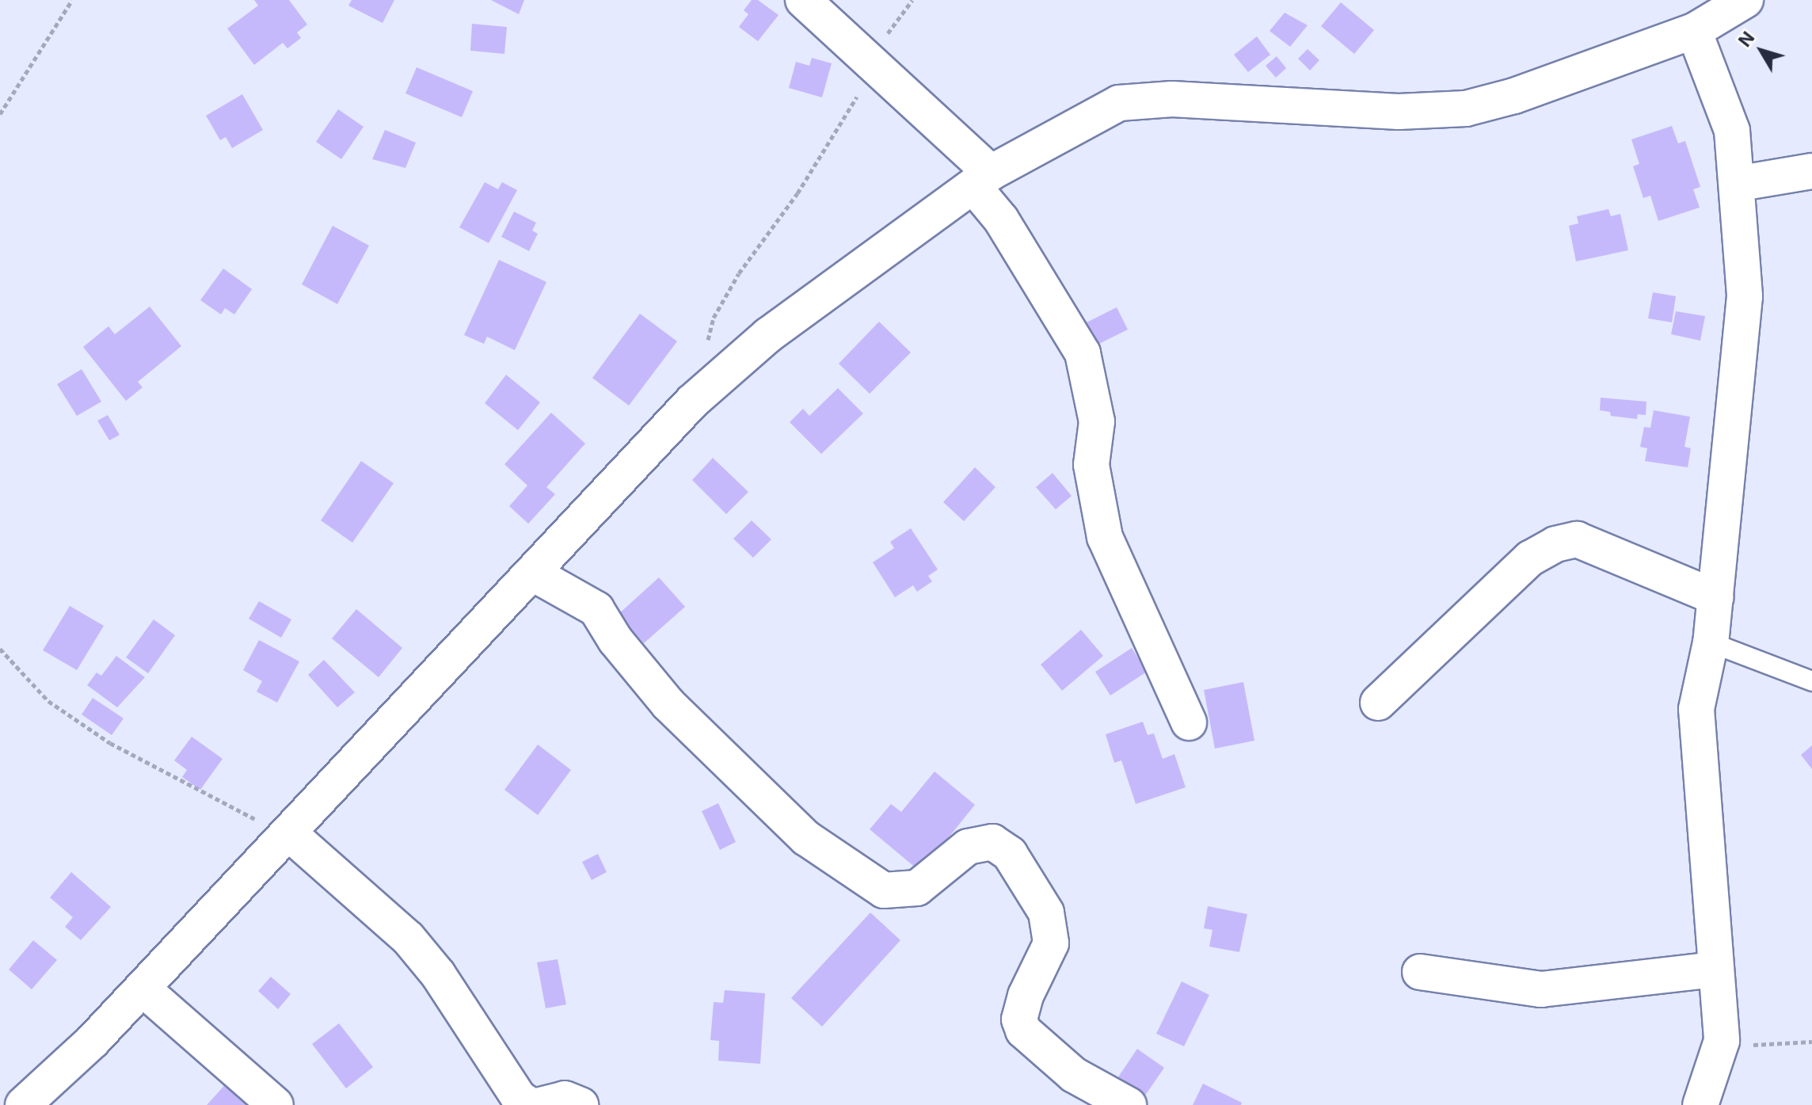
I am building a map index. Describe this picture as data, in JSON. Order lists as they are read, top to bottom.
{
  "north": "top left"
}
